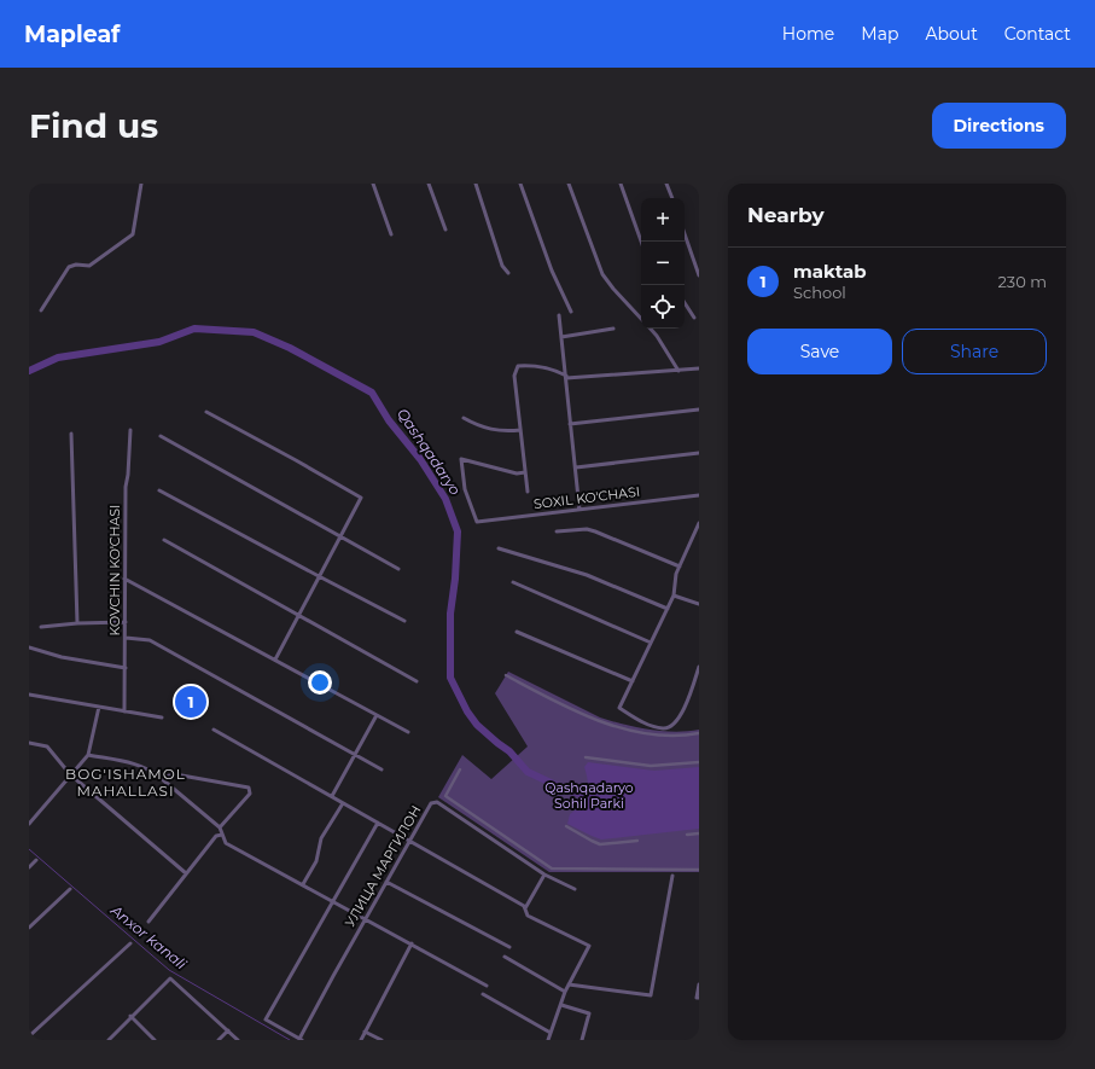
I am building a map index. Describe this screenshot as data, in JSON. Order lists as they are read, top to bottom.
{
  "streets": {
    "street": ["SOXIL KO'CHASI", "KOVCHIN KO'CHASI", "УЛИЦА МАРГИЛОН"]
  },
  "districts": ["BOG'ISHAMOL MAHALLASI"],
  "water": ["Qashqadaryo", "Anxor kanali"],
  "parks": ["Qashqadaryo Sohil Parki"],
  "page": {
    "header": "Mapleaf",
    "nav": [
      "Home",
      "Map",
      "About",
      "Contact"
    ],
    "buttons": [
      "Directions",
      ["Save", "Share"]
    ],
    "title": "Find us",
    "heading": "Nearby",
    "map_buttons": ["+", "−"],
    "list": [
      {
        "mark": "1",
        "name": "maktab",
        "note": "School",
        "value": "230 m"
      }
    ],
    "pins": "1"
  }
}
